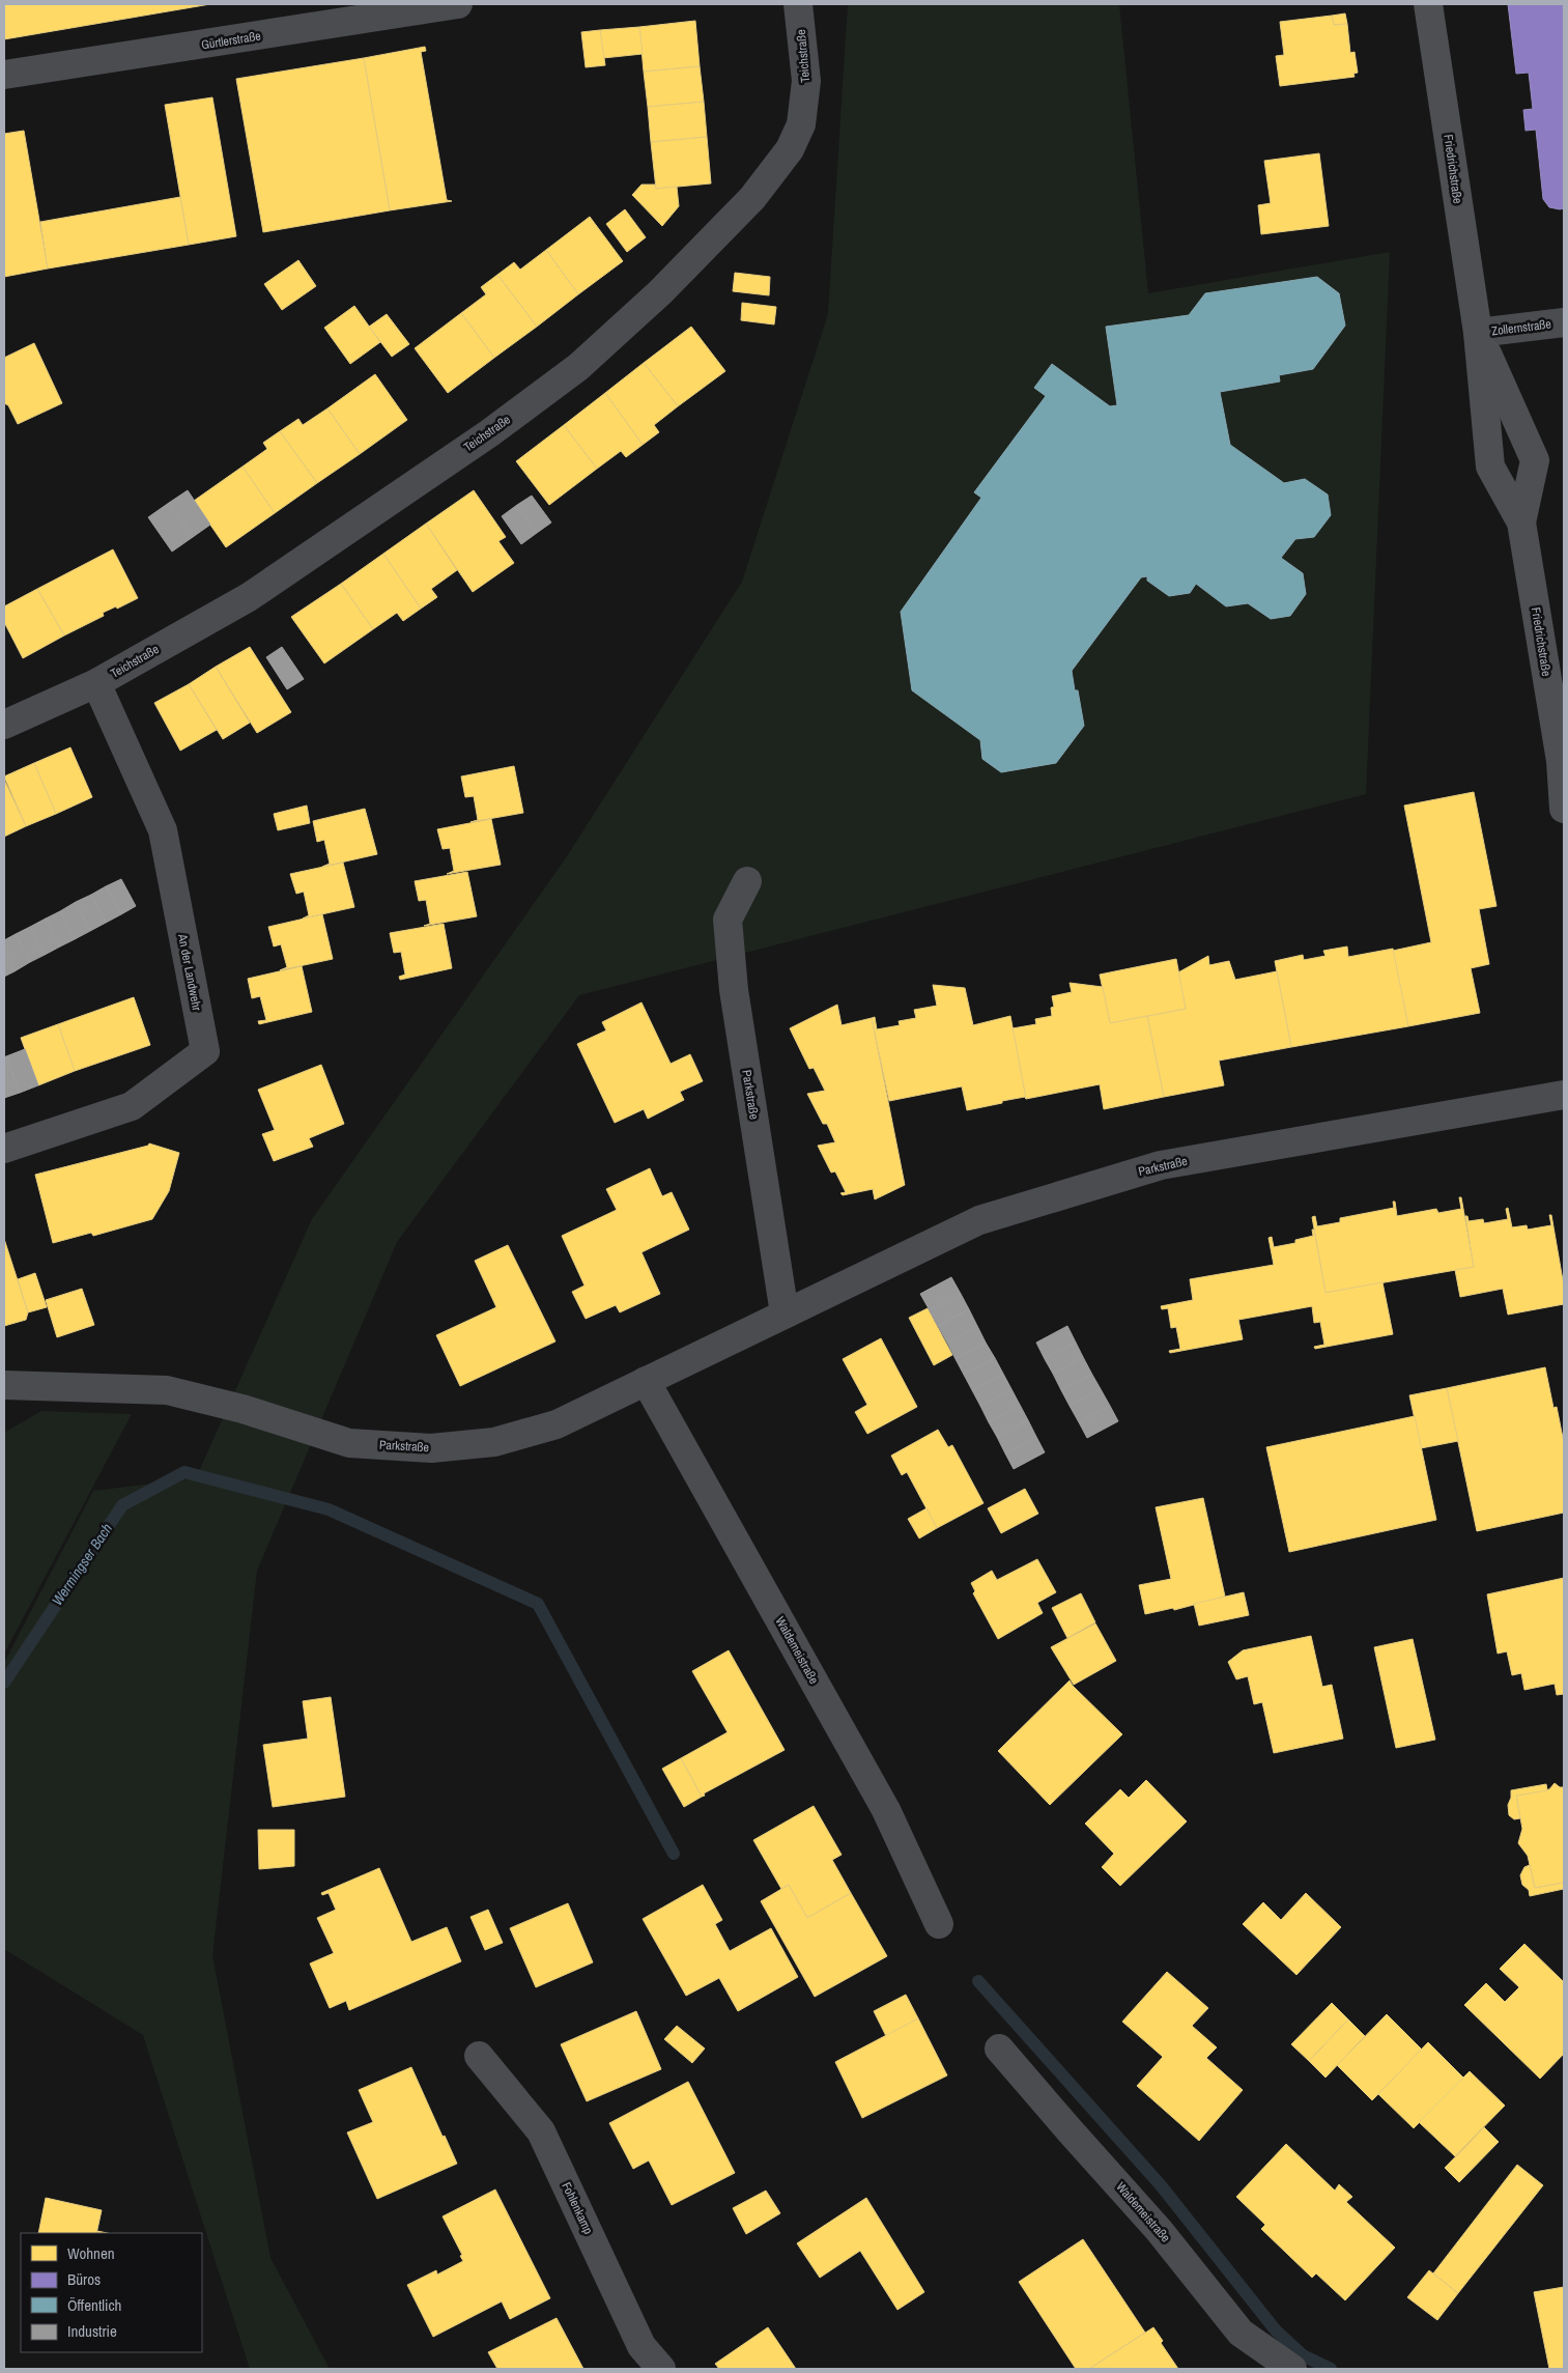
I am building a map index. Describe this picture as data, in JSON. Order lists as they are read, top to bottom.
{
  "streets": {
    "main road": ["Friedrichstraße"],
    "street": [
      "Gürtlerstraße",
      "Teichstraße",
      "Zollernstraße",
      "An der Landwehr",
      "Parkstraße",
      "Waldemeistraße",
      "Fohlenkamp"
    ]
  },
  "crossings": [
    ["Teichstraße", "An der Landwehr"],
    ["Friedrichstraße", "Zollernstraße"],
    ["Parkstraße", "Waldemeistraße"]
  ],
  "water": ["Wermingser Bach"],
  "legend": [
    "Wohnen",
    "Büros",
    "Öffentlich",
    "Industrie"
  ]
}
